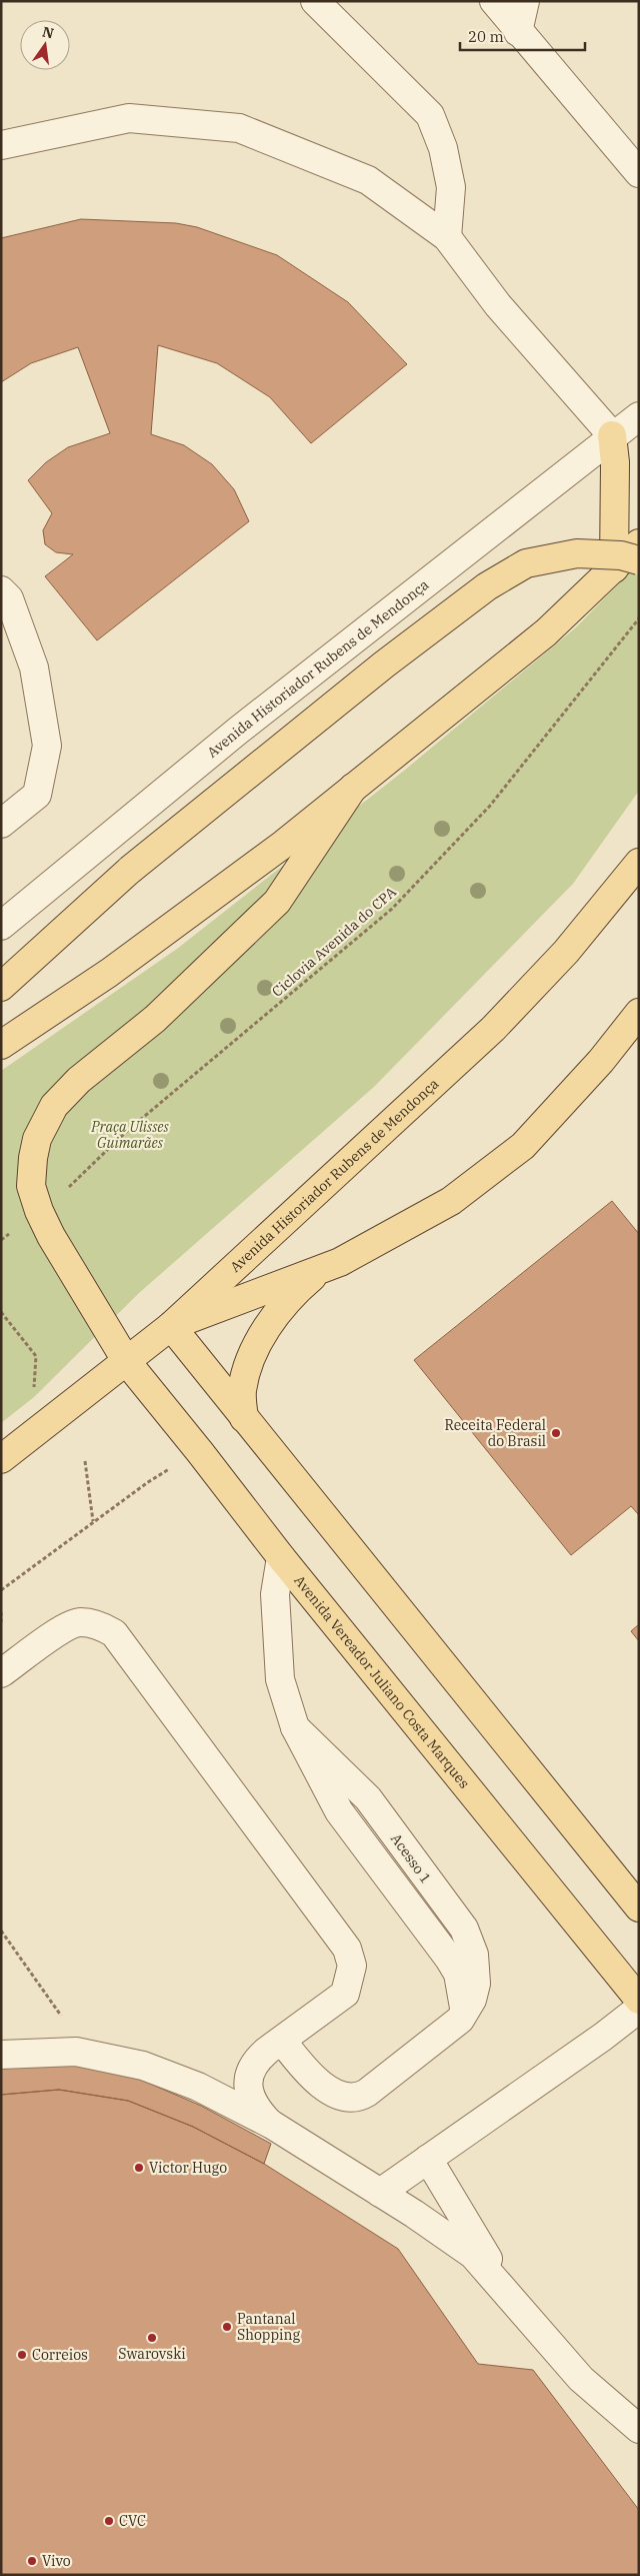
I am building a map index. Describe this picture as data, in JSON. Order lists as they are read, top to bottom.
{
  "streets": {
    "main road": ["Avenida Historiador Rubens de Mendonça", "Avenida Vereador Juliano Costa Marques"],
    "path": ["Ciclovia Avenida do CPA"]
  },
  "crossings": [
    ["Avenida Historiador Rubens de Mendonça", "Avenida Vereador Juliano Costa Marques"],
    ["Ciclovia Avenida do CPA", "Avenida Vereador Juliano Costa Marques"]
  ],
  "parks": ["Praça Ulisses Guimarães"],
  "places": [
    "Receita Federal do Brasil",
    "Victor Hugo",
    "Pantanal Shopping",
    "Swarovski",
    "Correios",
    "CVC",
    "Vivo"
  ],
  "scale_bar": "20 m",
  "north": "top"
}
